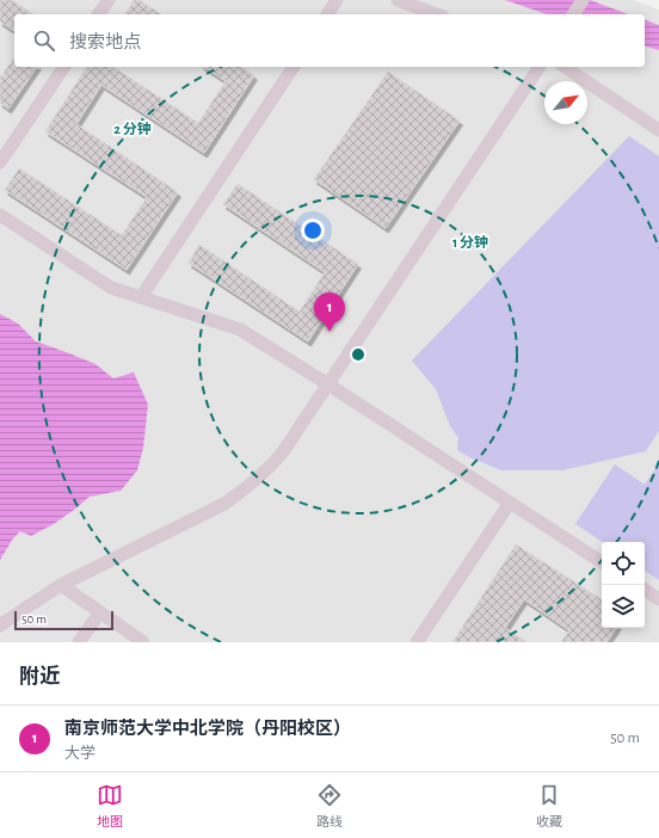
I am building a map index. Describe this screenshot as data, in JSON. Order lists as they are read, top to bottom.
{
  "scale_bar": "50 m",
  "north": "top right",
  "page": {
    "search": "搜索地点",
    "pins": "1",
    "scale": "50 m",
    "heading": "附近",
    "list": [
      {
        "mark": "1",
        "name": "南京师范大学中北学院（丹阳校区）",
        "note": "大学",
        "value": "50 m"
      }
    ],
    "nav": ["地图", "路线", "收藏"]
  },
  "rings": ["2 分钟", "1 分钟"]
}
